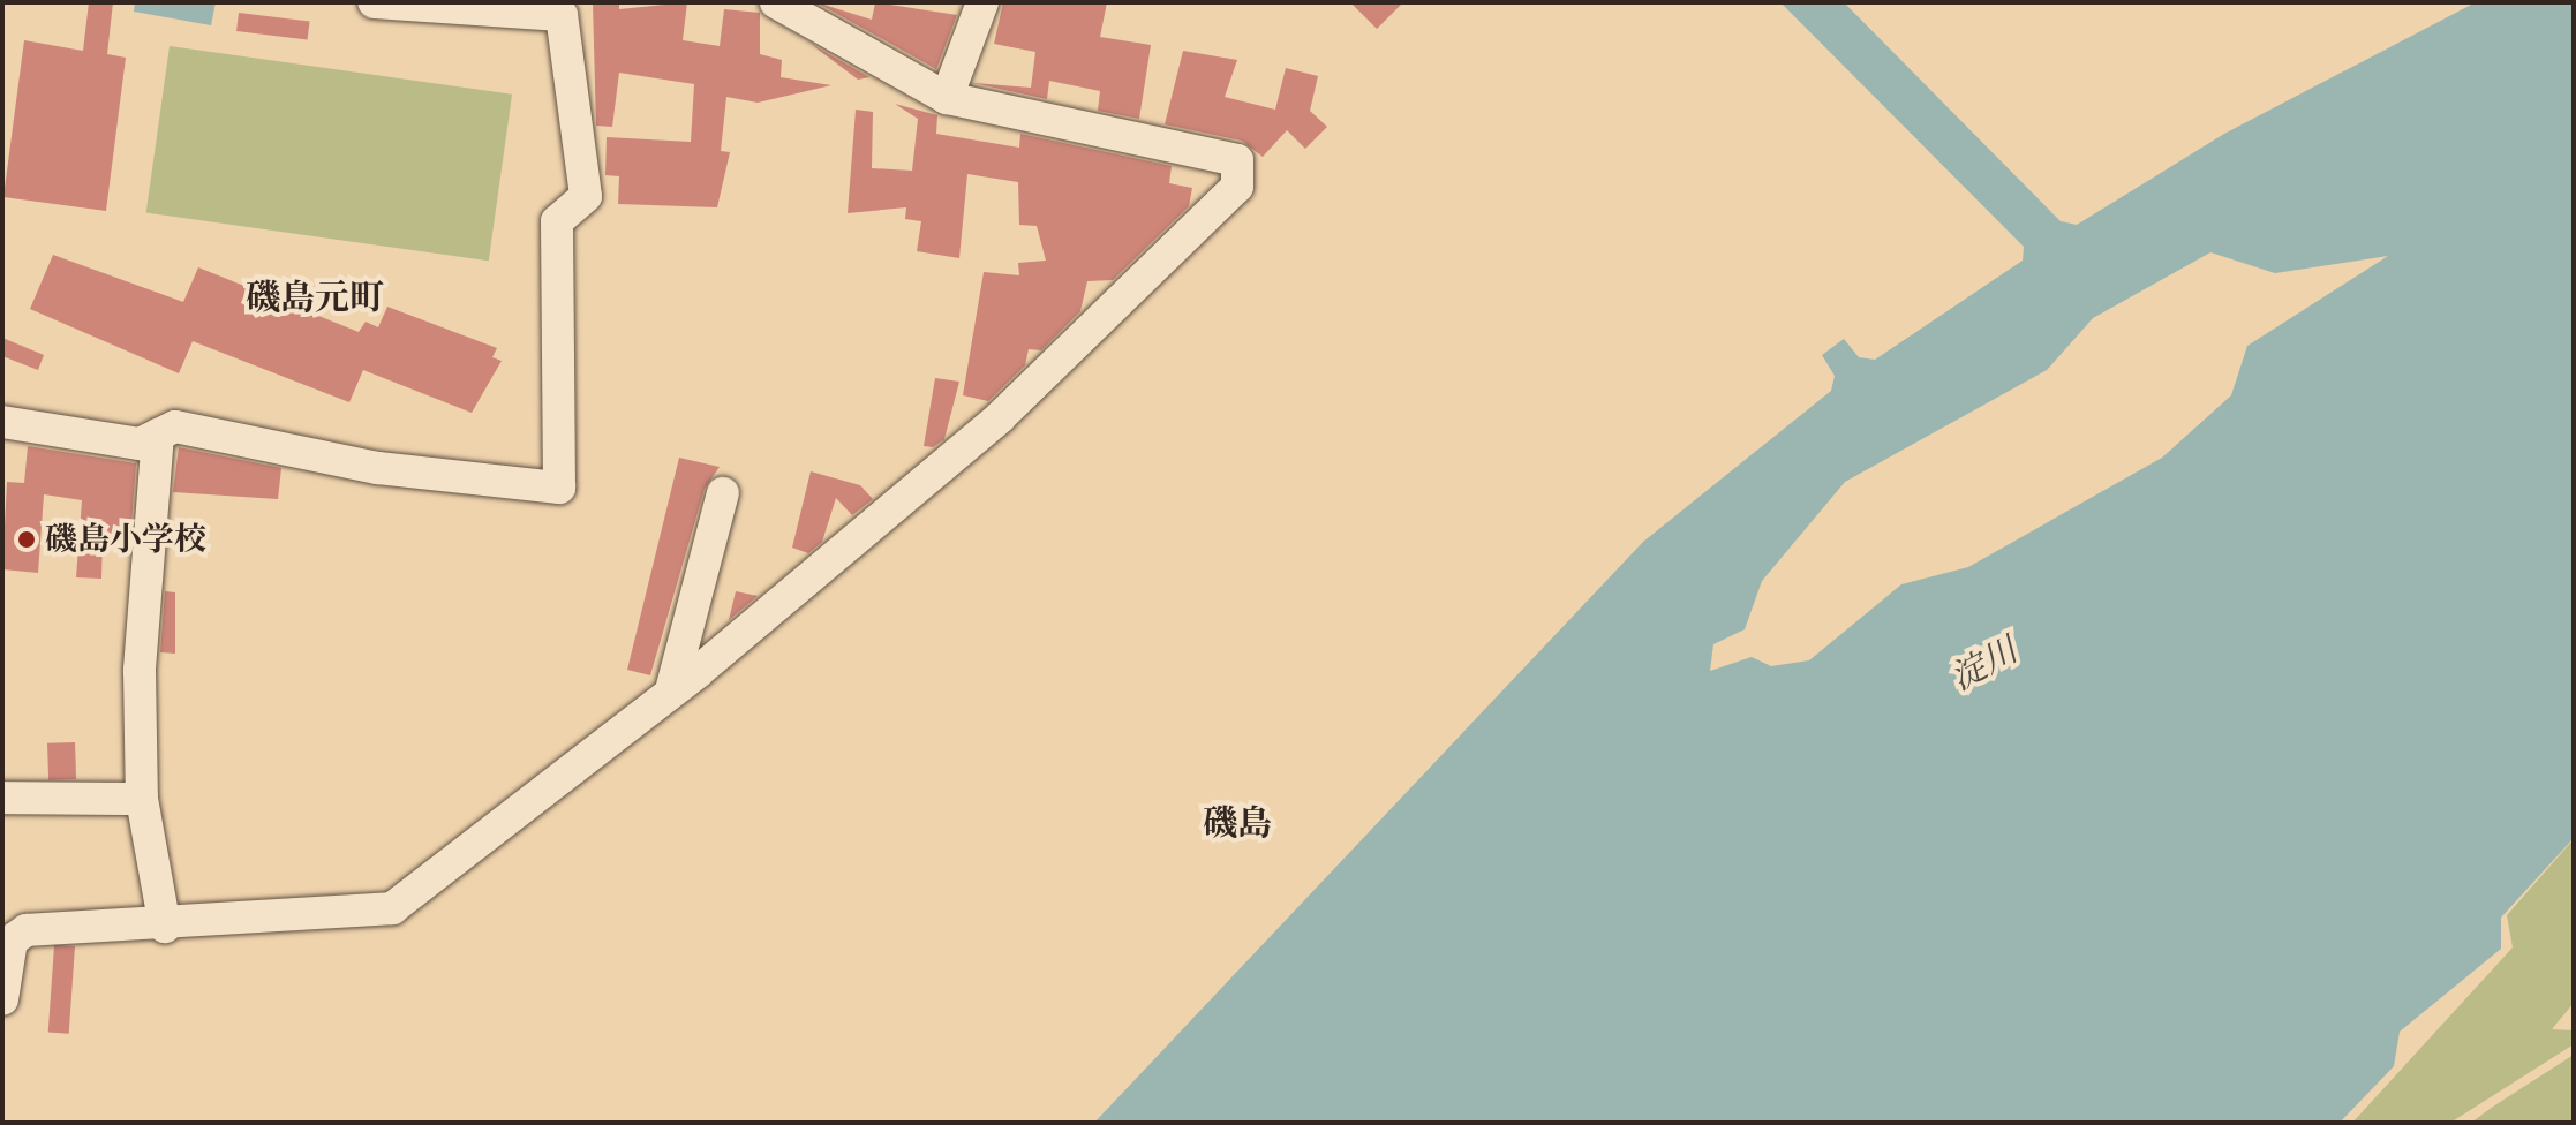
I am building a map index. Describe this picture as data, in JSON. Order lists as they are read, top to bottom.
{
  "districts": ["磯島元町", "磯島"],
  "water": ["淀川"],
  "places": ["磯島小学校"]
}
